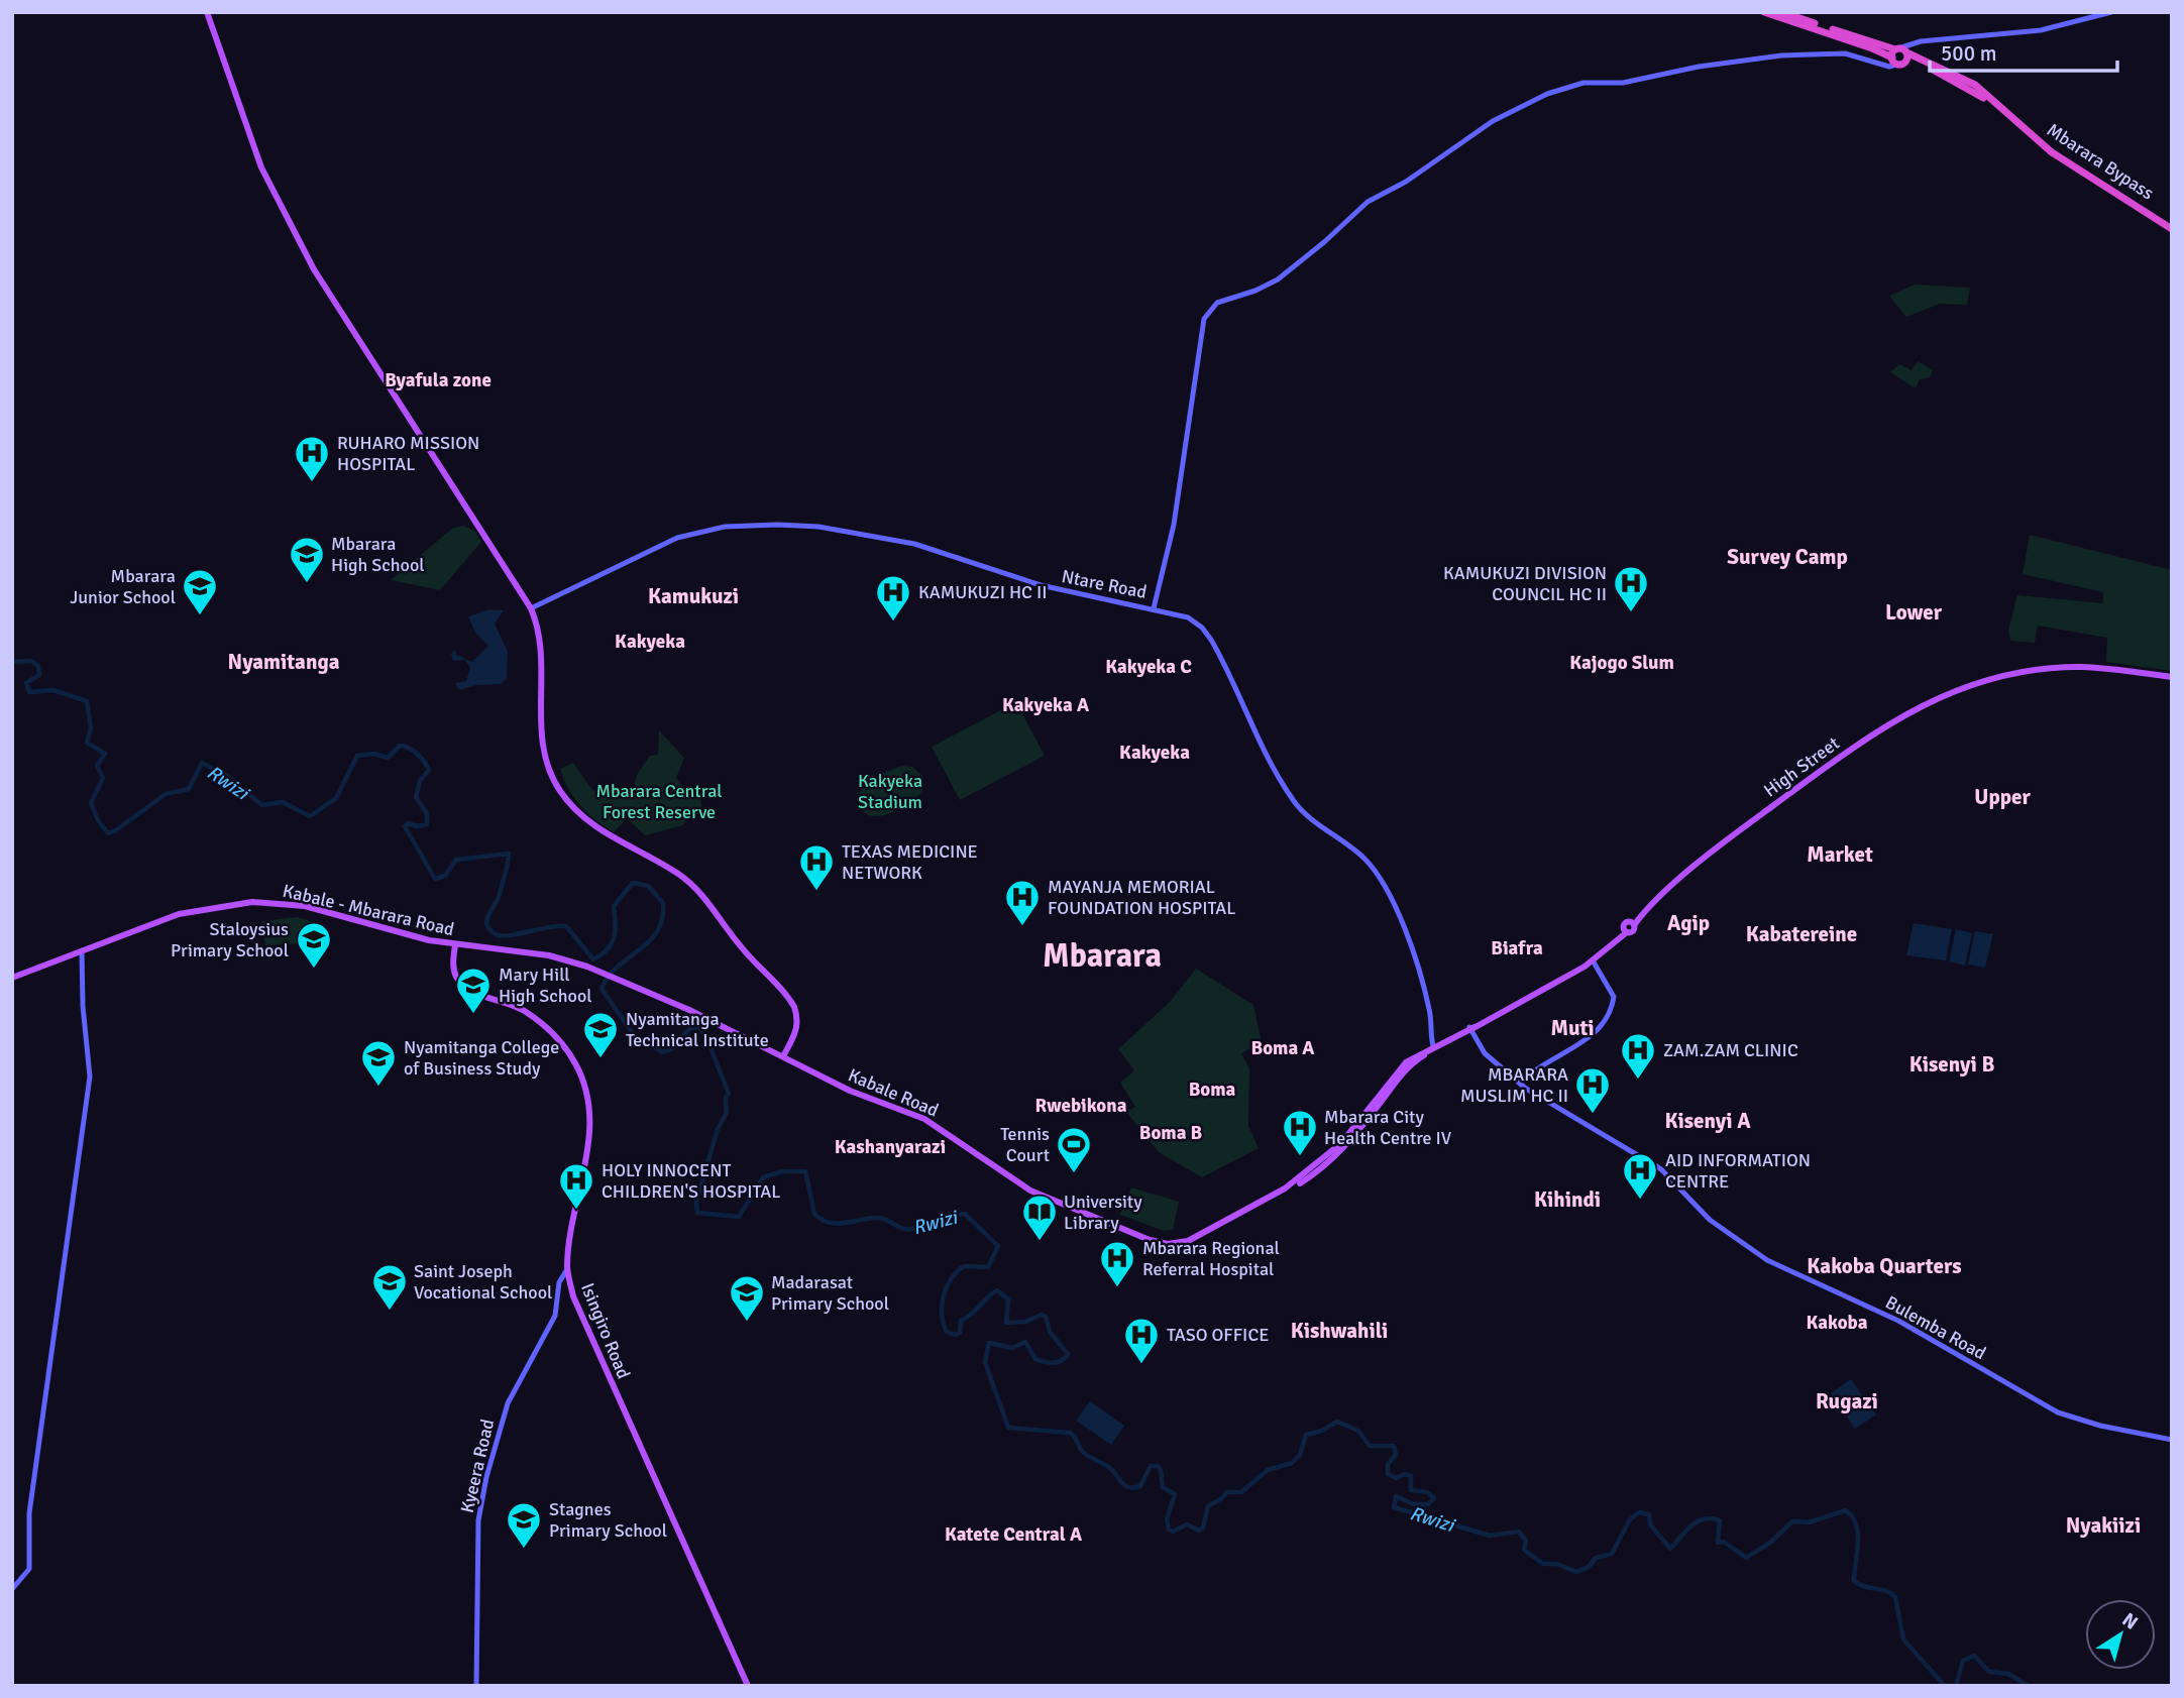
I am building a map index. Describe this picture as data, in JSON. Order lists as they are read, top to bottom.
{
  "streets": {
    "highway": ["Mbarara Bypass"],
    "main road": [
      "Ntare Road",
      "High Street",
      "Kabale - Mbarara Road",
      "Kabale Road",
      "Bulemba Road",
      "Isingiro Road",
      "Kyeera Road"
    ]
  },
  "crossings": [
    ["Kabale - Mbarara Road", "Kabale Road"],
    ["Kabale - Mbarara Road", "Isingiro Road"],
    ["Isingiro Road", "Kyeera Road"]
  ],
  "districts": [
    "Byafula zone",
    "Survey Camp",
    "Kamukuzi",
    "Lower",
    "Kakyeka",
    "Nyamitanga",
    "Kajogo Slum",
    "Kakyeka C",
    "Kakyeka A",
    "Kakyeka",
    "Upper",
    "Market",
    "Agip",
    "Kabatereine",
    "Biafra",
    "Mbarara",
    "Muti",
    "Boma A",
    "Kisenyi B",
    "Boma",
    "Rwebikona",
    "Kisenyi A",
    "Boma B",
    "Kashanyarazi",
    "Kihindi",
    "Kakoba Quarters",
    "Kakoba",
    "Kishwahili",
    "Rugazi",
    "Nyakiizi",
    "Katete Central A"
  ],
  "water": ["Rwizi"],
  "parks": ["Kakyeka Stadium", "Mbarara Central Forest Reserve"],
  "places": {
    "hospital": [
      "RUHARO MISSION HOSPITAL",
      "KAMUKUZI DIVISION COUNCIL HC II",
      "KAMUKUZI HC II",
      "TEXAS MEDICINE NETWORK",
      "MAYANJA MEMORIAL FOUNDATION HOSPITAL",
      "ZAM.ZAM CLINIC",
      "MBARARA MUSLIM HC II",
      "Mbarara City Health Centre IV",
      "AID INFORMATION CENTRE",
      "HOLY INNOCENT CHILDREN'S HOSPITAL",
      "Mbarara Regional Referral Hospital",
      "TASO OFFICE"
    ],
    "school or university": [
      "Mbarara High School",
      "Mbarara Junior School",
      "Staloysius Primary School",
      "Mary Hill High School",
      "Nyamitanga Technical Institute",
      "Nyamitanga College of Business Study",
      "Saint Joseph Vocational School",
      "Madarasat Primary School",
      "Stagnes Primary School"
    ],
    "sports": ["Tennis Court"],
    "library": ["University Library"]
  },
  "scale_bar": "500 m",
  "north": "top right"
}
